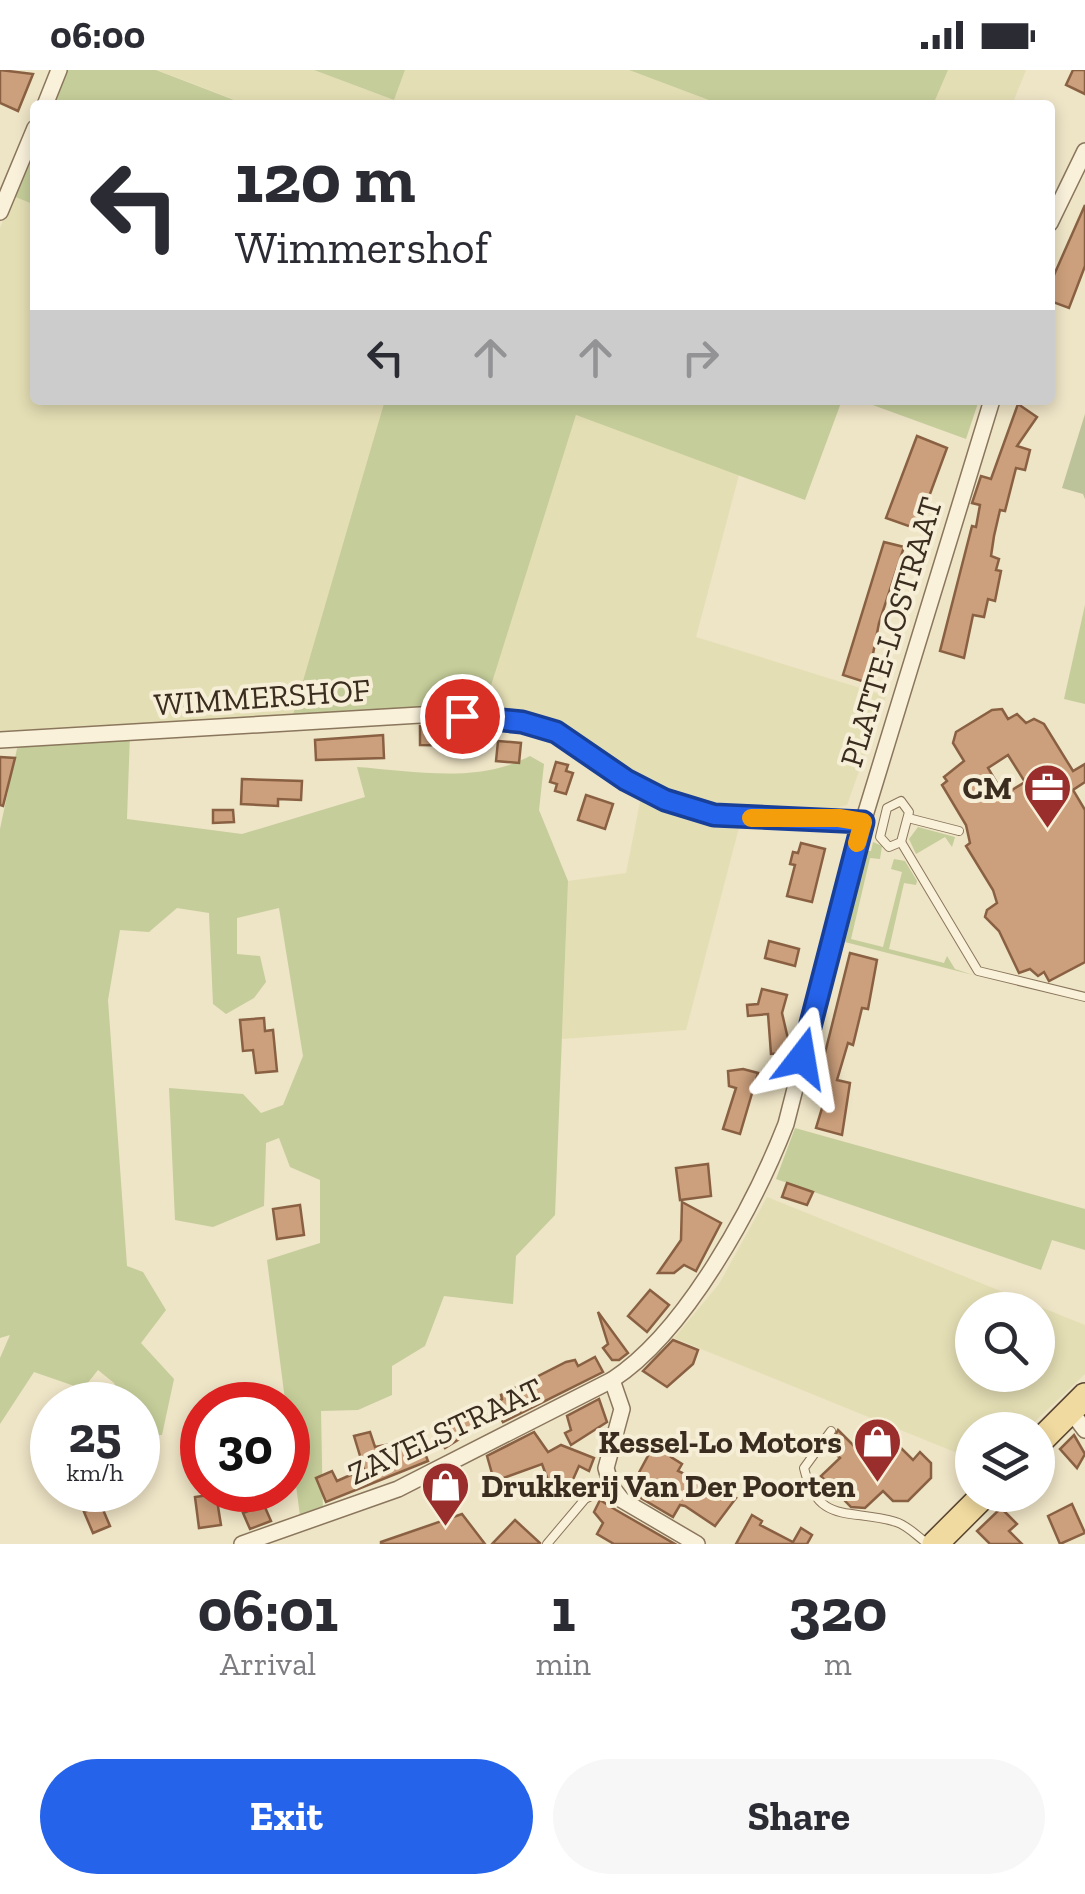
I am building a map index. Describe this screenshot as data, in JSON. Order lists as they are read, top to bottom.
{
  "streets": {
    "street": ["PLATTE-LOSTRAAT", "WIMMERSHOF", "ZAVELSTRAAT"]
  },
  "crossings": [
    ["PLATTE-LOSTRAAT", "WIMMERSHOF"],
    ["PLATTE-LOSTRAAT", "ZAVELSTRAAT"]
  ],
  "places": {
    "office": ["CM"],
    "shop": ["Kessel-Lo Motors", "Drukkerij Van Der Poorten"]
  },
  "page": {
    "status": "06:00",
    "turn": ["120 m", "Wimmershof"],
    "speed": "25 km/h",
    "limit": "30",
    "eta": [
      "06:01",
      "Arrival",
      "1",
      "min",
      "320",
      "m"
    ],
    "buttons": ["Exit", "Share"]
  }
}
